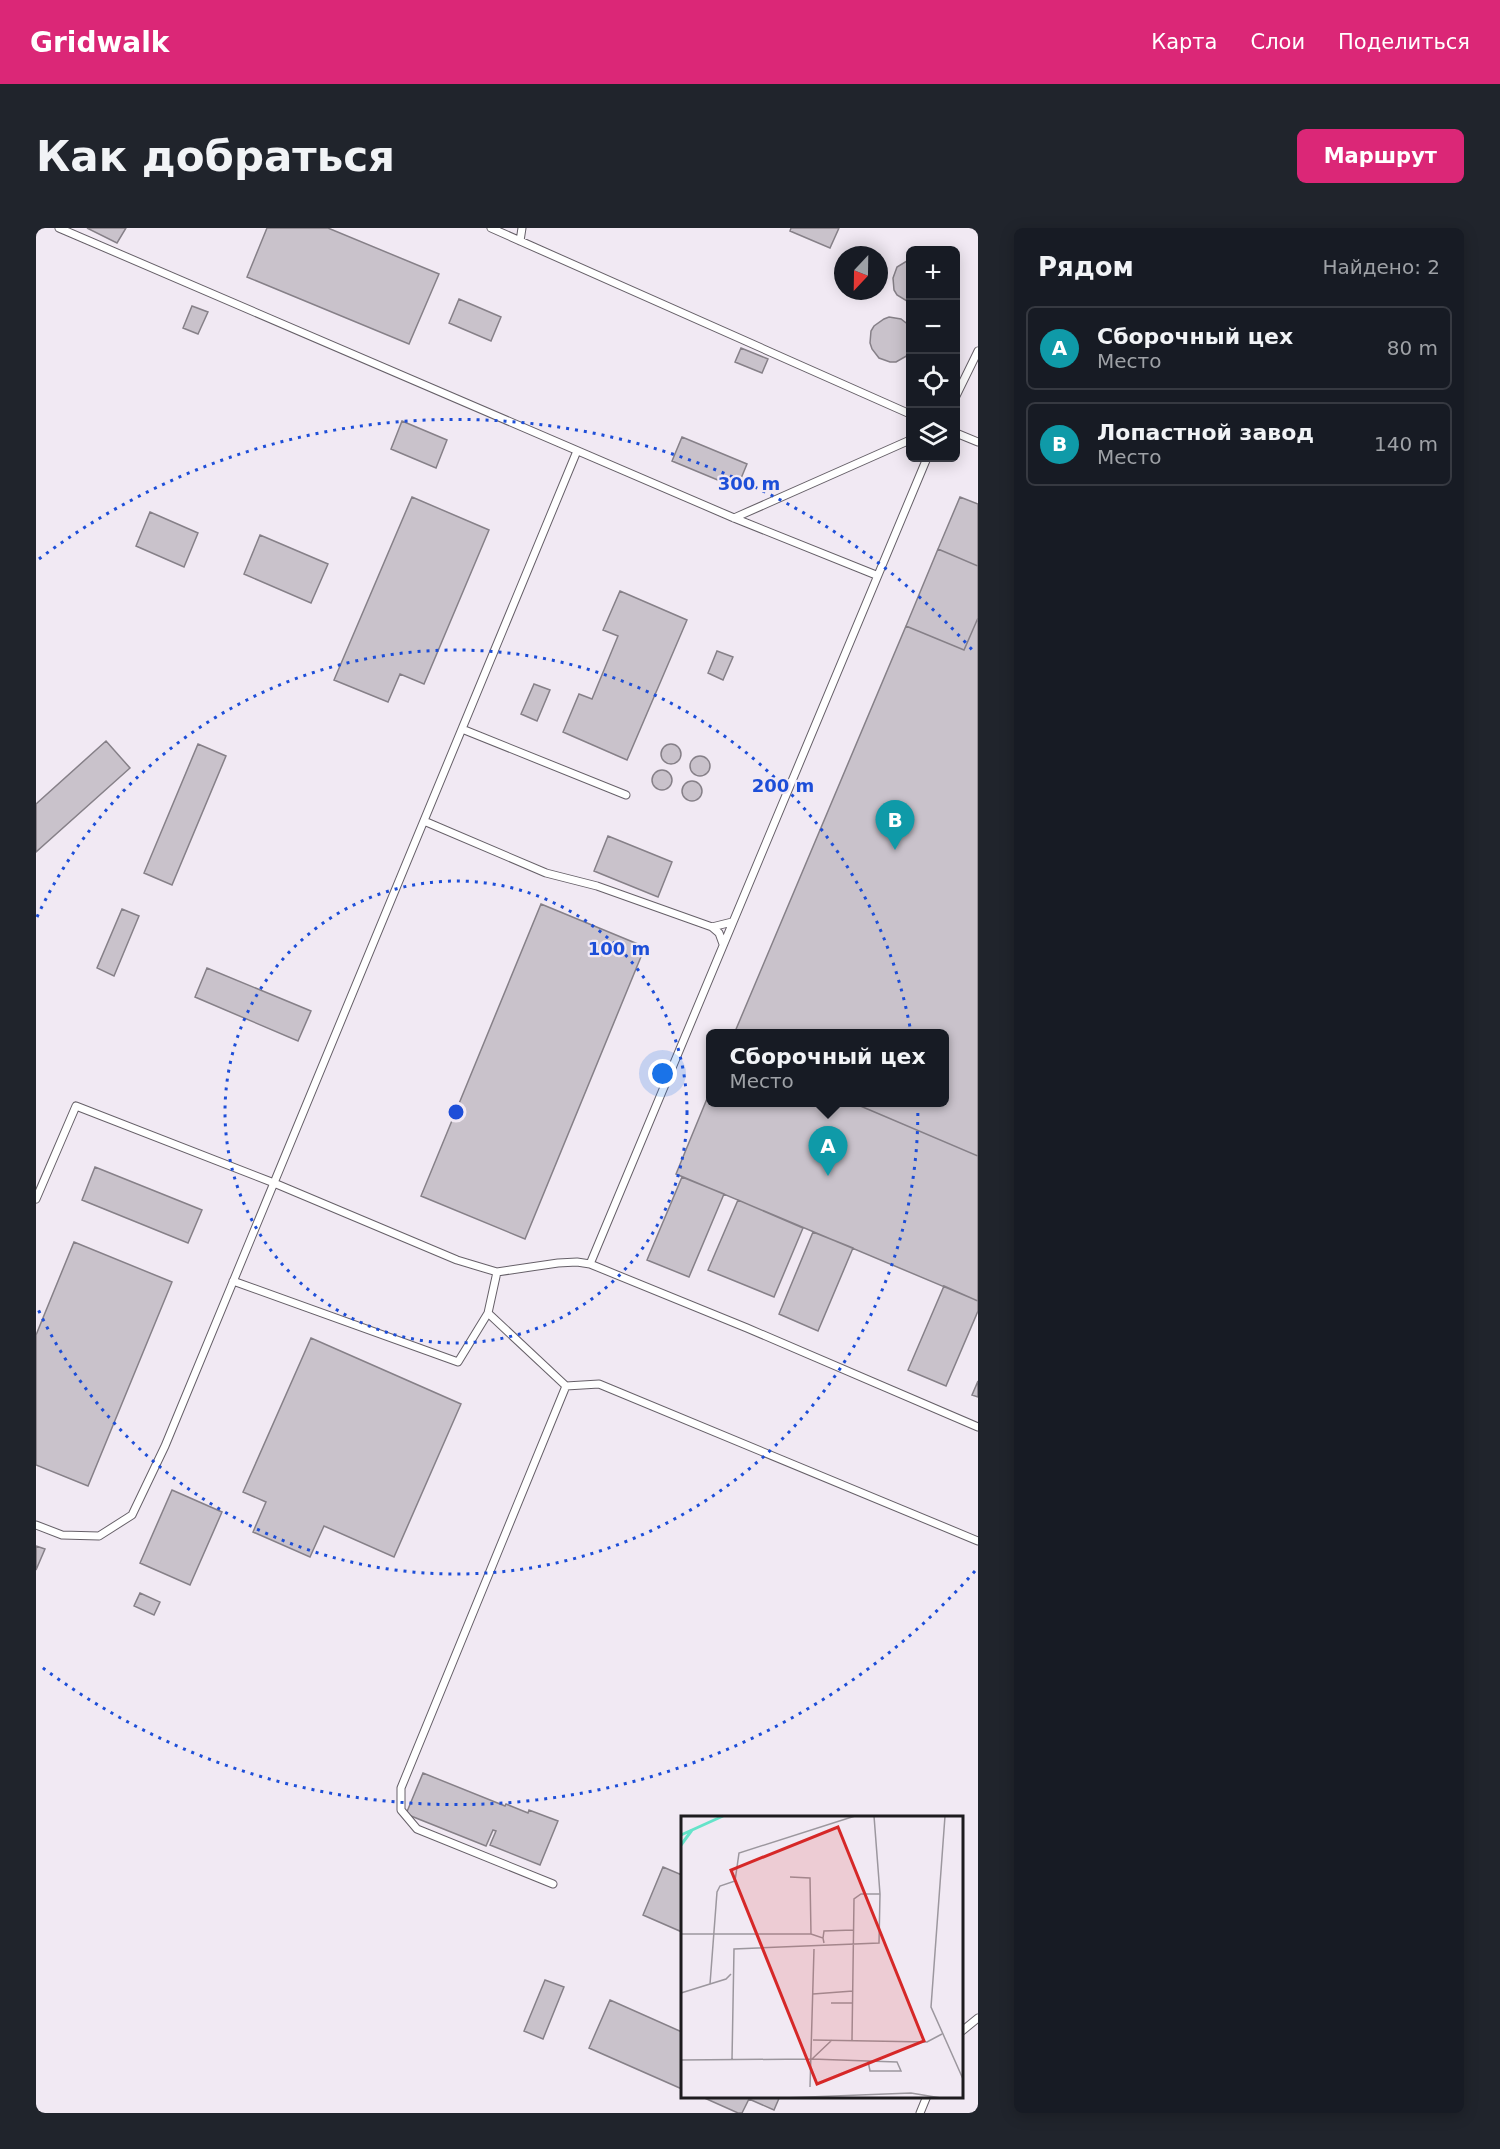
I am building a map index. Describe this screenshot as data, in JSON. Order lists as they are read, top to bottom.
{
  "north": "bottom",
  "page": {
    "header": "Gridwalk",
    "nav": ["Карта", "Слои", "Поделиться"],
    "buttons": "Маршрут",
    "title": "Как добраться",
    "heading": ["Рядом", "Найдено: 2"],
    "map_buttons": ["+", "−"],
    "list": [
      {
        "mark": "A",
        "name": "Сборочный цех",
        "note": "Место",
        "value": "80 m"
      },
      {
        "mark": "B",
        "name": "Лопастной завод",
        "note": "Место",
        "value": "140 m"
      }
    ],
    "pins": ["B", "A"],
    "popup": ["Сборочный цех", "Место"]
  },
  "rings": ["300 m", "200 m", "100 m"]
}
